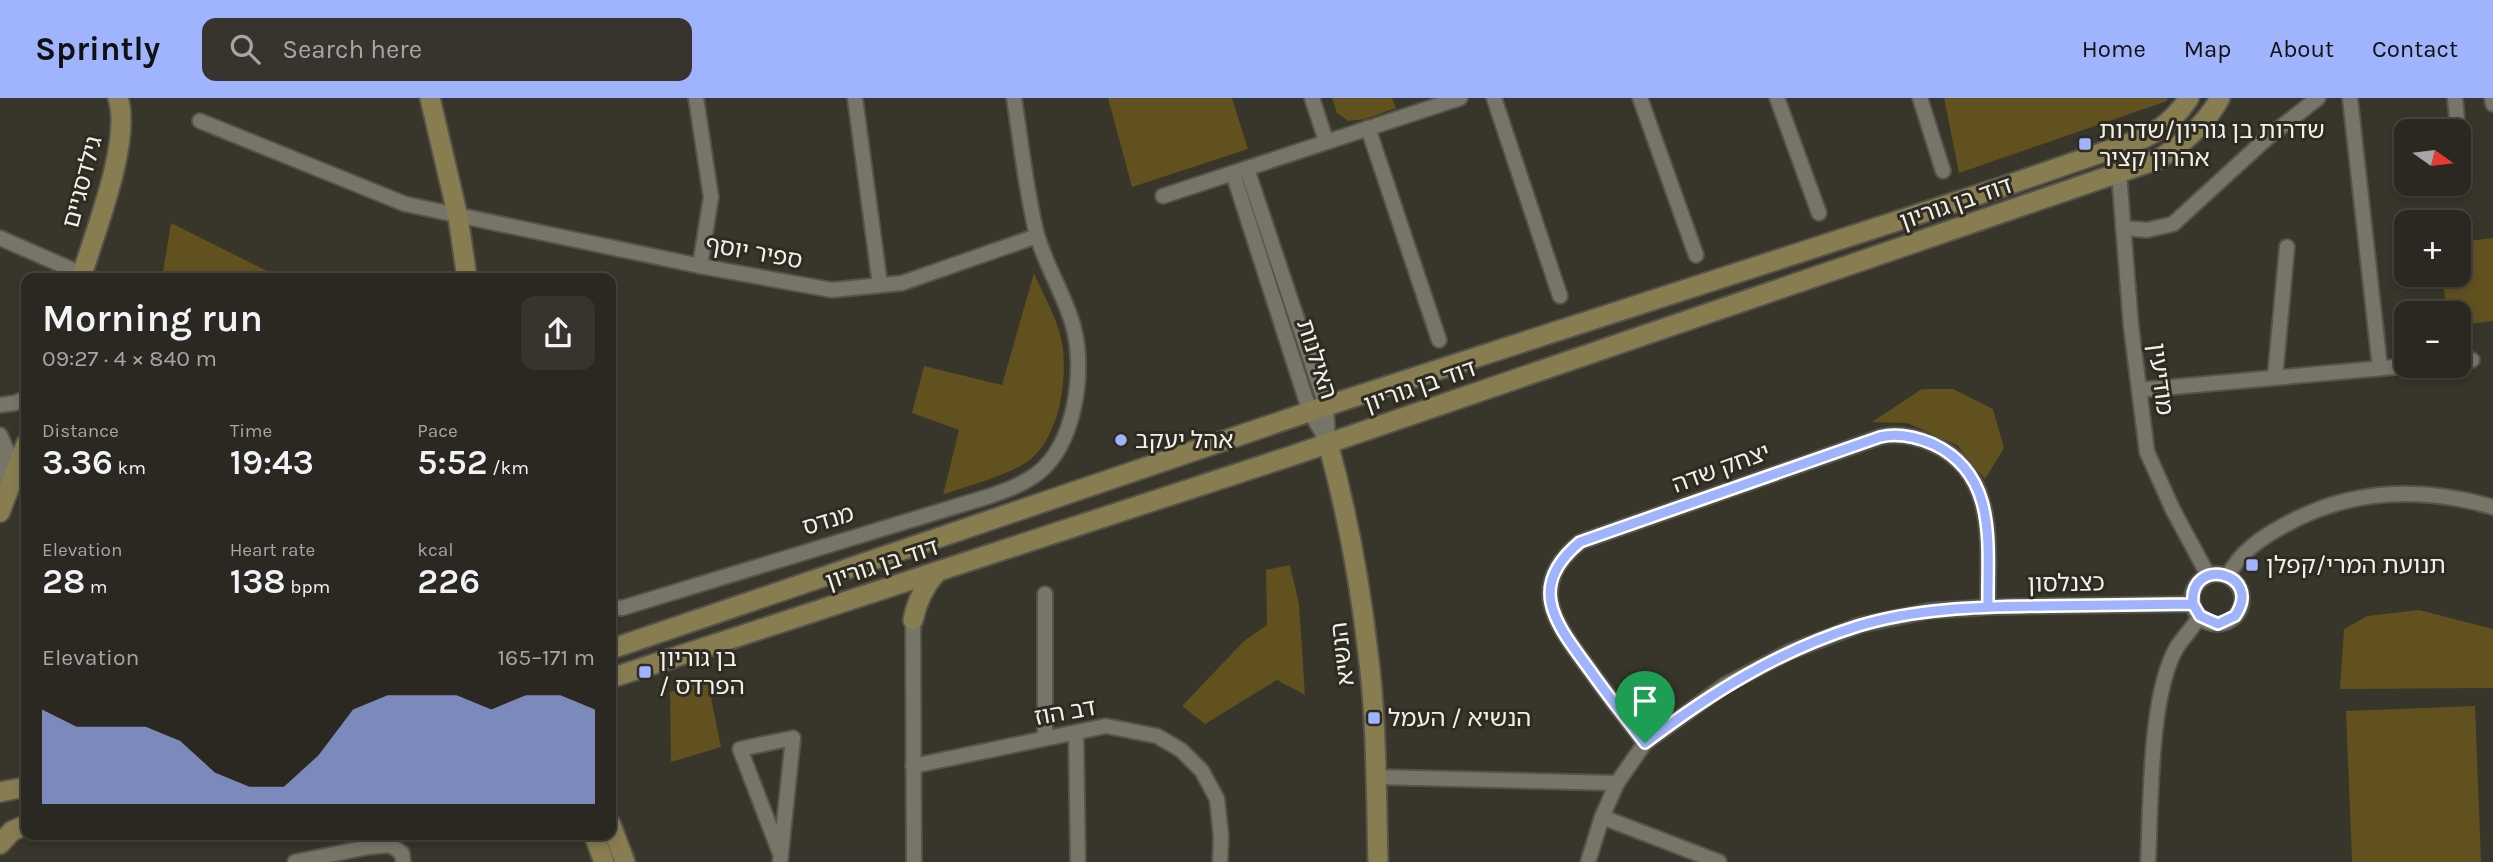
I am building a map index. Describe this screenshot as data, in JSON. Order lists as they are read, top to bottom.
{
  "streets": {
    "main road": ["גילדסגיים", "דוד בן גוריון", "הנשיא"],
    "street": [
      "ספיר יוסף",
      "האילנות",
      "מודיעין",
      "יצחק שדה",
      "מנדס",
      "כצנלסון",
      "דב הוז"
    ]
  },
  "crossings": [
    ["דוד בן גוריון", "האילנות"],
    ["דוד בן גוריון", "מודיעין"],
    ["דוד בן גוריון", "הנשיא"],
    ["ספיר יוסף", "מנדס"],
    ["האילנות", "הנשיא"],
    ["מודיעין", "כצנלסון"],
    ["יצחק שדה", "כצנלסון"]
  ],
  "places": {
    "transit": [
      "שדרות בן גוריון/שדרות אהרון קציר",
      "תנועת המרי/קפלן",
      "בן גוריון / הפרדס",
      "הנשיא / העמל"
    ],
    "other": ["אהל יעקב"]
  },
  "north": "right",
  "page": {
    "header": "Sprintly",
    "search": "Search here",
    "nav": [
      "Home",
      "Map",
      "About",
      "Contact"
    ],
    "map_buttons": ["+", "−"],
    "heading": ["Morning run", "09:27 · 4 × 840 m"],
    "stats": [
      ["Distance", "3.36 km"],
      ["Time", "19:43"],
      ["Pace", "5:52 /km"],
      ["Elevation", "28 m"],
      ["Heart rate", "138 bpm"],
      ["kcal", "226"]
    ],
    "chart": ["Elevation", "165–171 m"]
  }
}
